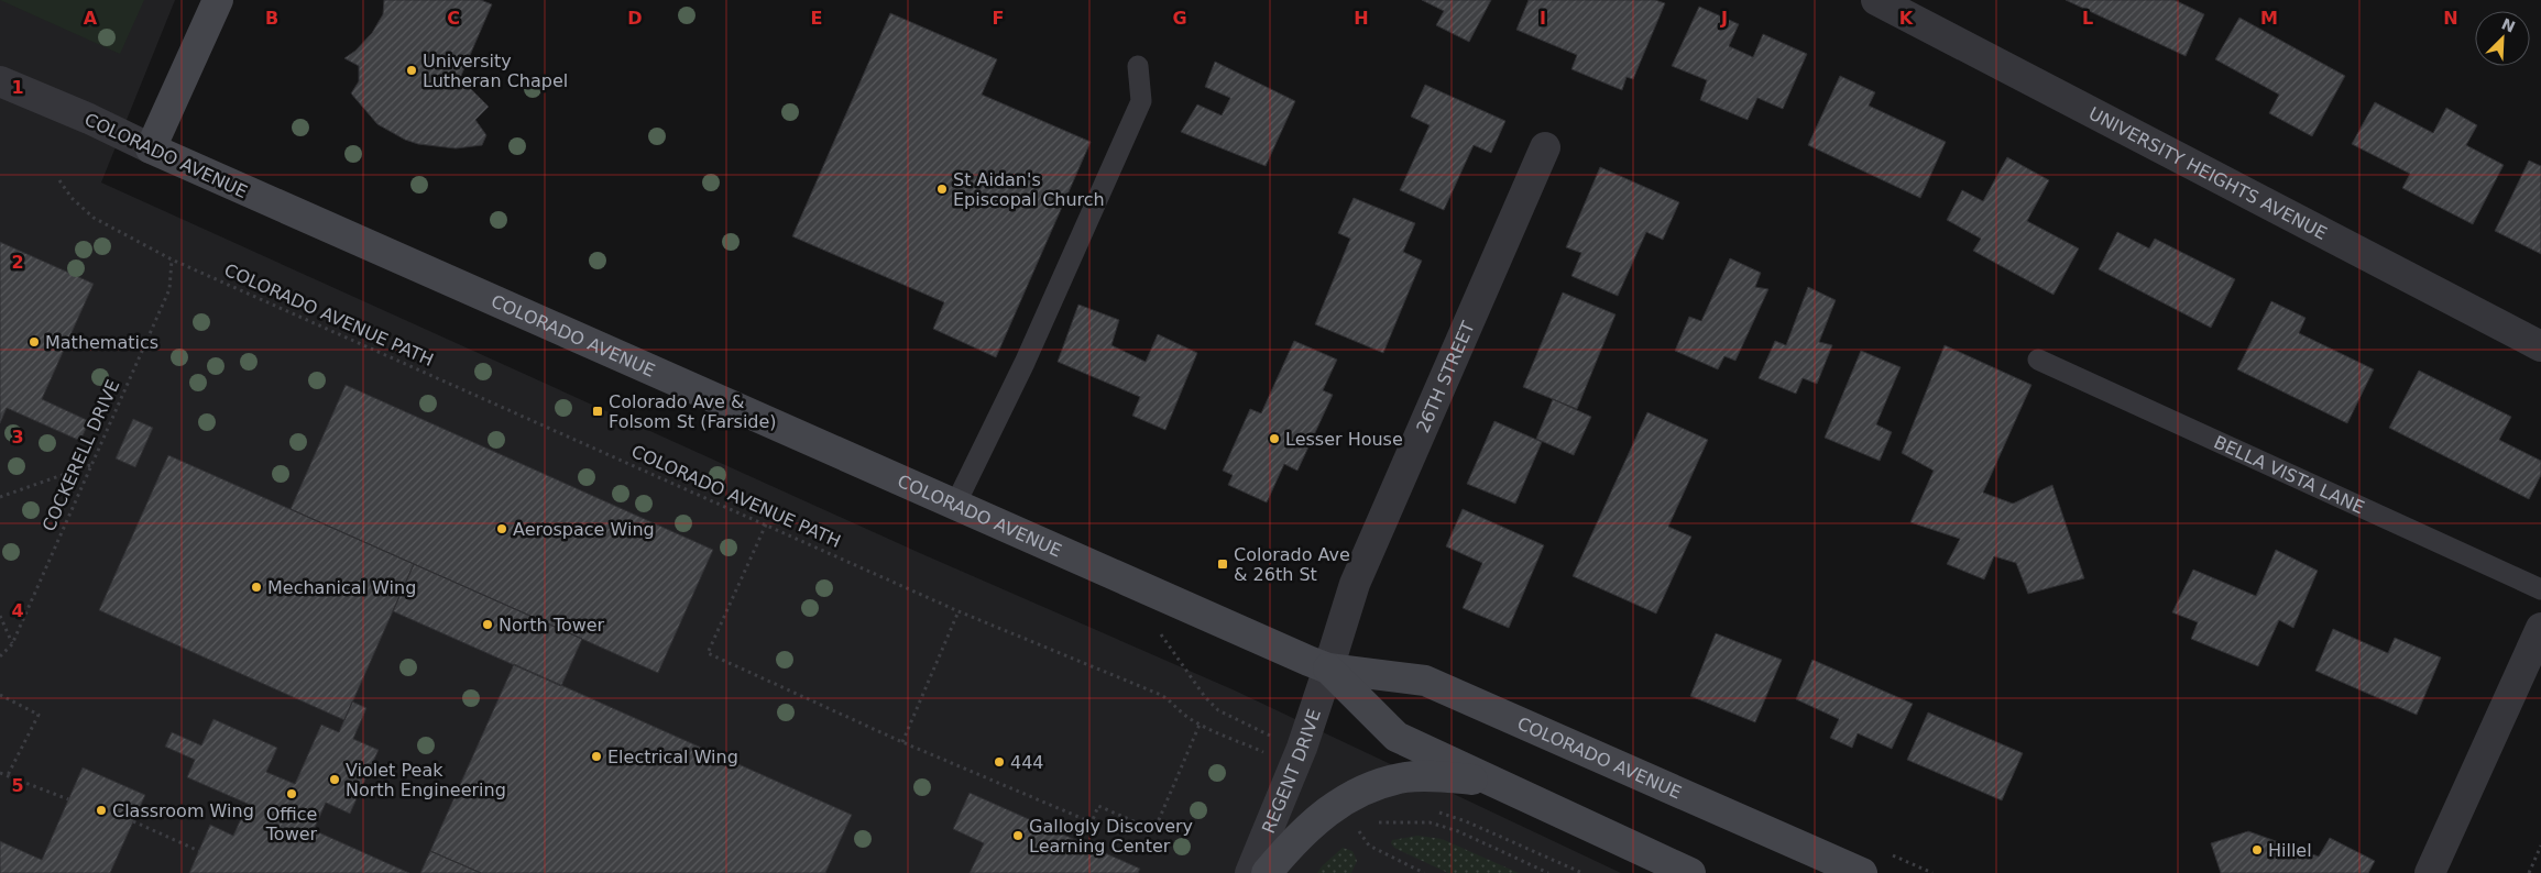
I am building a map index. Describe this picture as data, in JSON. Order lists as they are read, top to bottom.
{
  "streets": {
    "main road": ["COLORADO AVENUE"],
    "street": ["UNIVERSITY HEIGHTS AVENUE", "26TH STREET", "REGENT DRIVE"],
    "lane": ["BELLA VISTA LANE"],
    "path": ["COLORADO AVENUE PATH", "COCKERELL DRIVE"]
  },
  "crossings": [
    ["COLORADO AVENUE", "26TH STREET"],
    ["COLORADO AVENUE", "REGENT DRIVE"],
    ["COLORADO AVENUE PATH", "COCKERELL DRIVE"],
    ["26TH STREET", "REGENT DRIVE"]
  ],
  "places": {
    "other": [
      "University Lutheran Chapel",
      "St Aidan's Episcopal Church",
      "Mathematics",
      "Lesser House",
      "Aerospace Wing",
      "Mechanical Wing",
      "North Tower",
      "Electrical Wing",
      "444",
      "Violet Peak North Engineering",
      "Office Tower",
      "Classroom Wing",
      "Gallogly Discovery Learning Center",
      "Hillel"
    ],
    "transit": ["Colorado Ave & Folsom St (Farside)", "Colorado Ave & 26th St"]
  },
  "north": "top right",
  "grid": {
    "columns": [
      "A",
      "B",
      "C",
      "D",
      "E",
      "F",
      "G",
      "H",
      "I",
      "J",
      "K",
      "L",
      "M",
      "N"
    ],
    "rows": [
      "1",
      "2",
      "3",
      "4",
      "5"
    ]
  }
}
